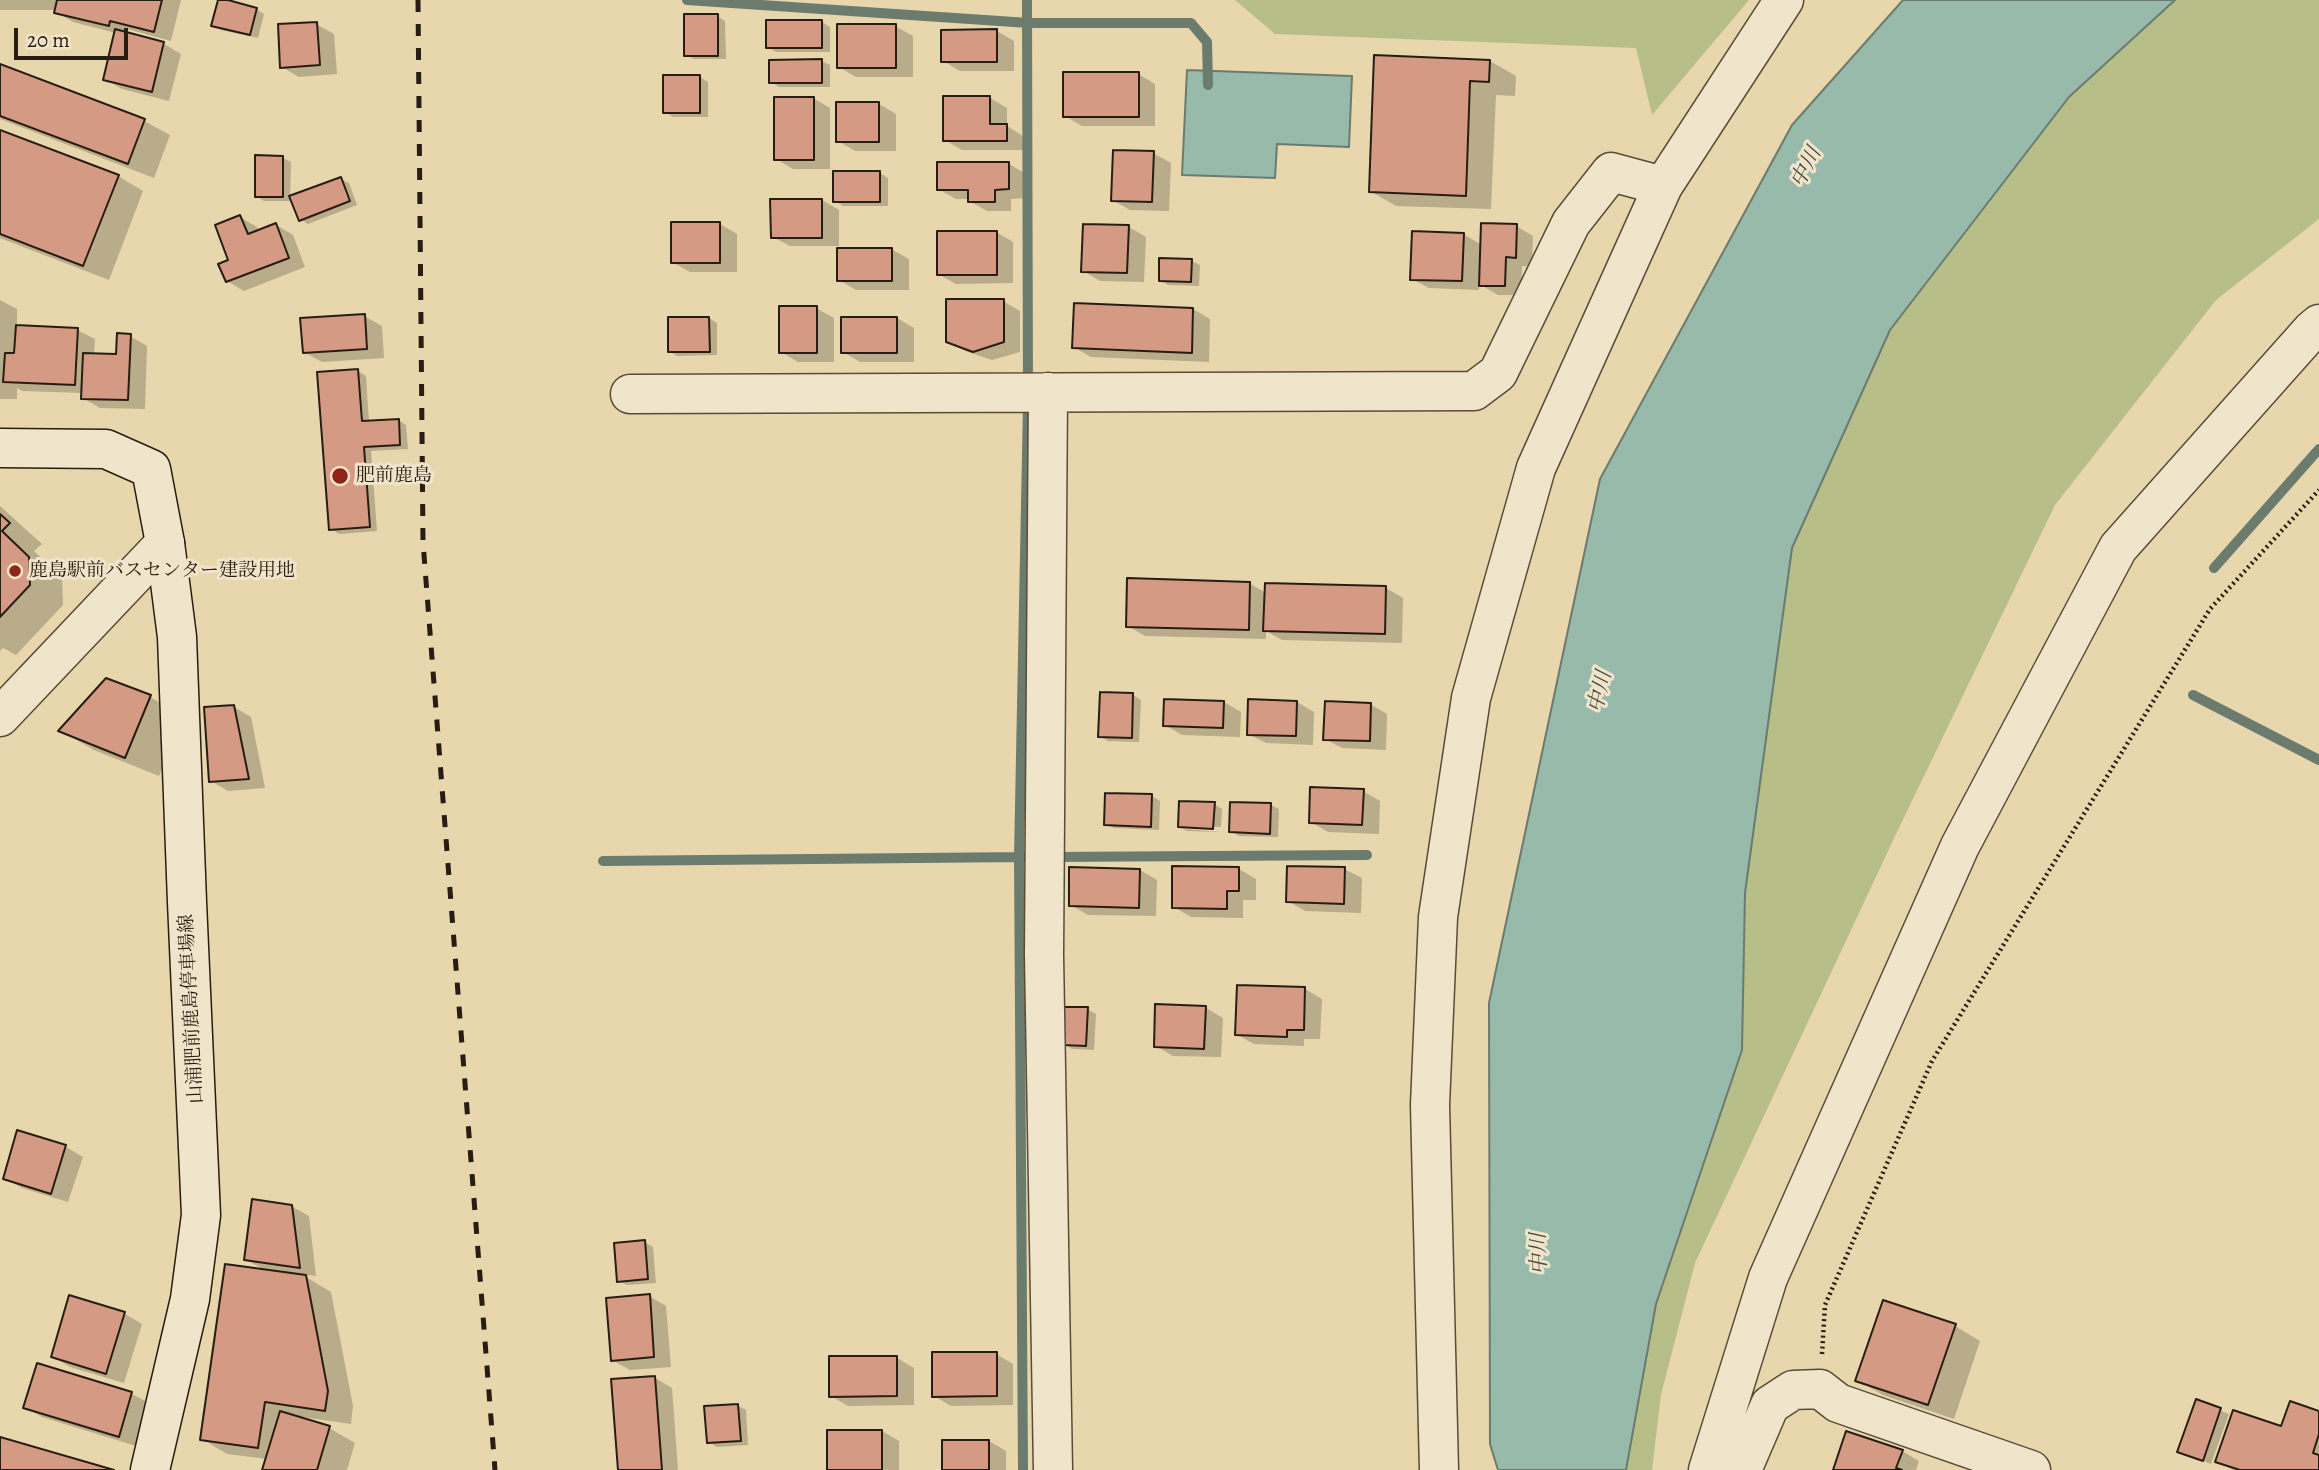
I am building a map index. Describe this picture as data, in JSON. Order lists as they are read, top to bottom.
{
  "streets": {
    "street": ["山浦肥前鹿島停車場線"]
  },
  "water": ["中川"],
  "places": ["肥前鹿島", "鹿島駅前バスセンター建設用地"],
  "scale_bar": "20 m"
}
